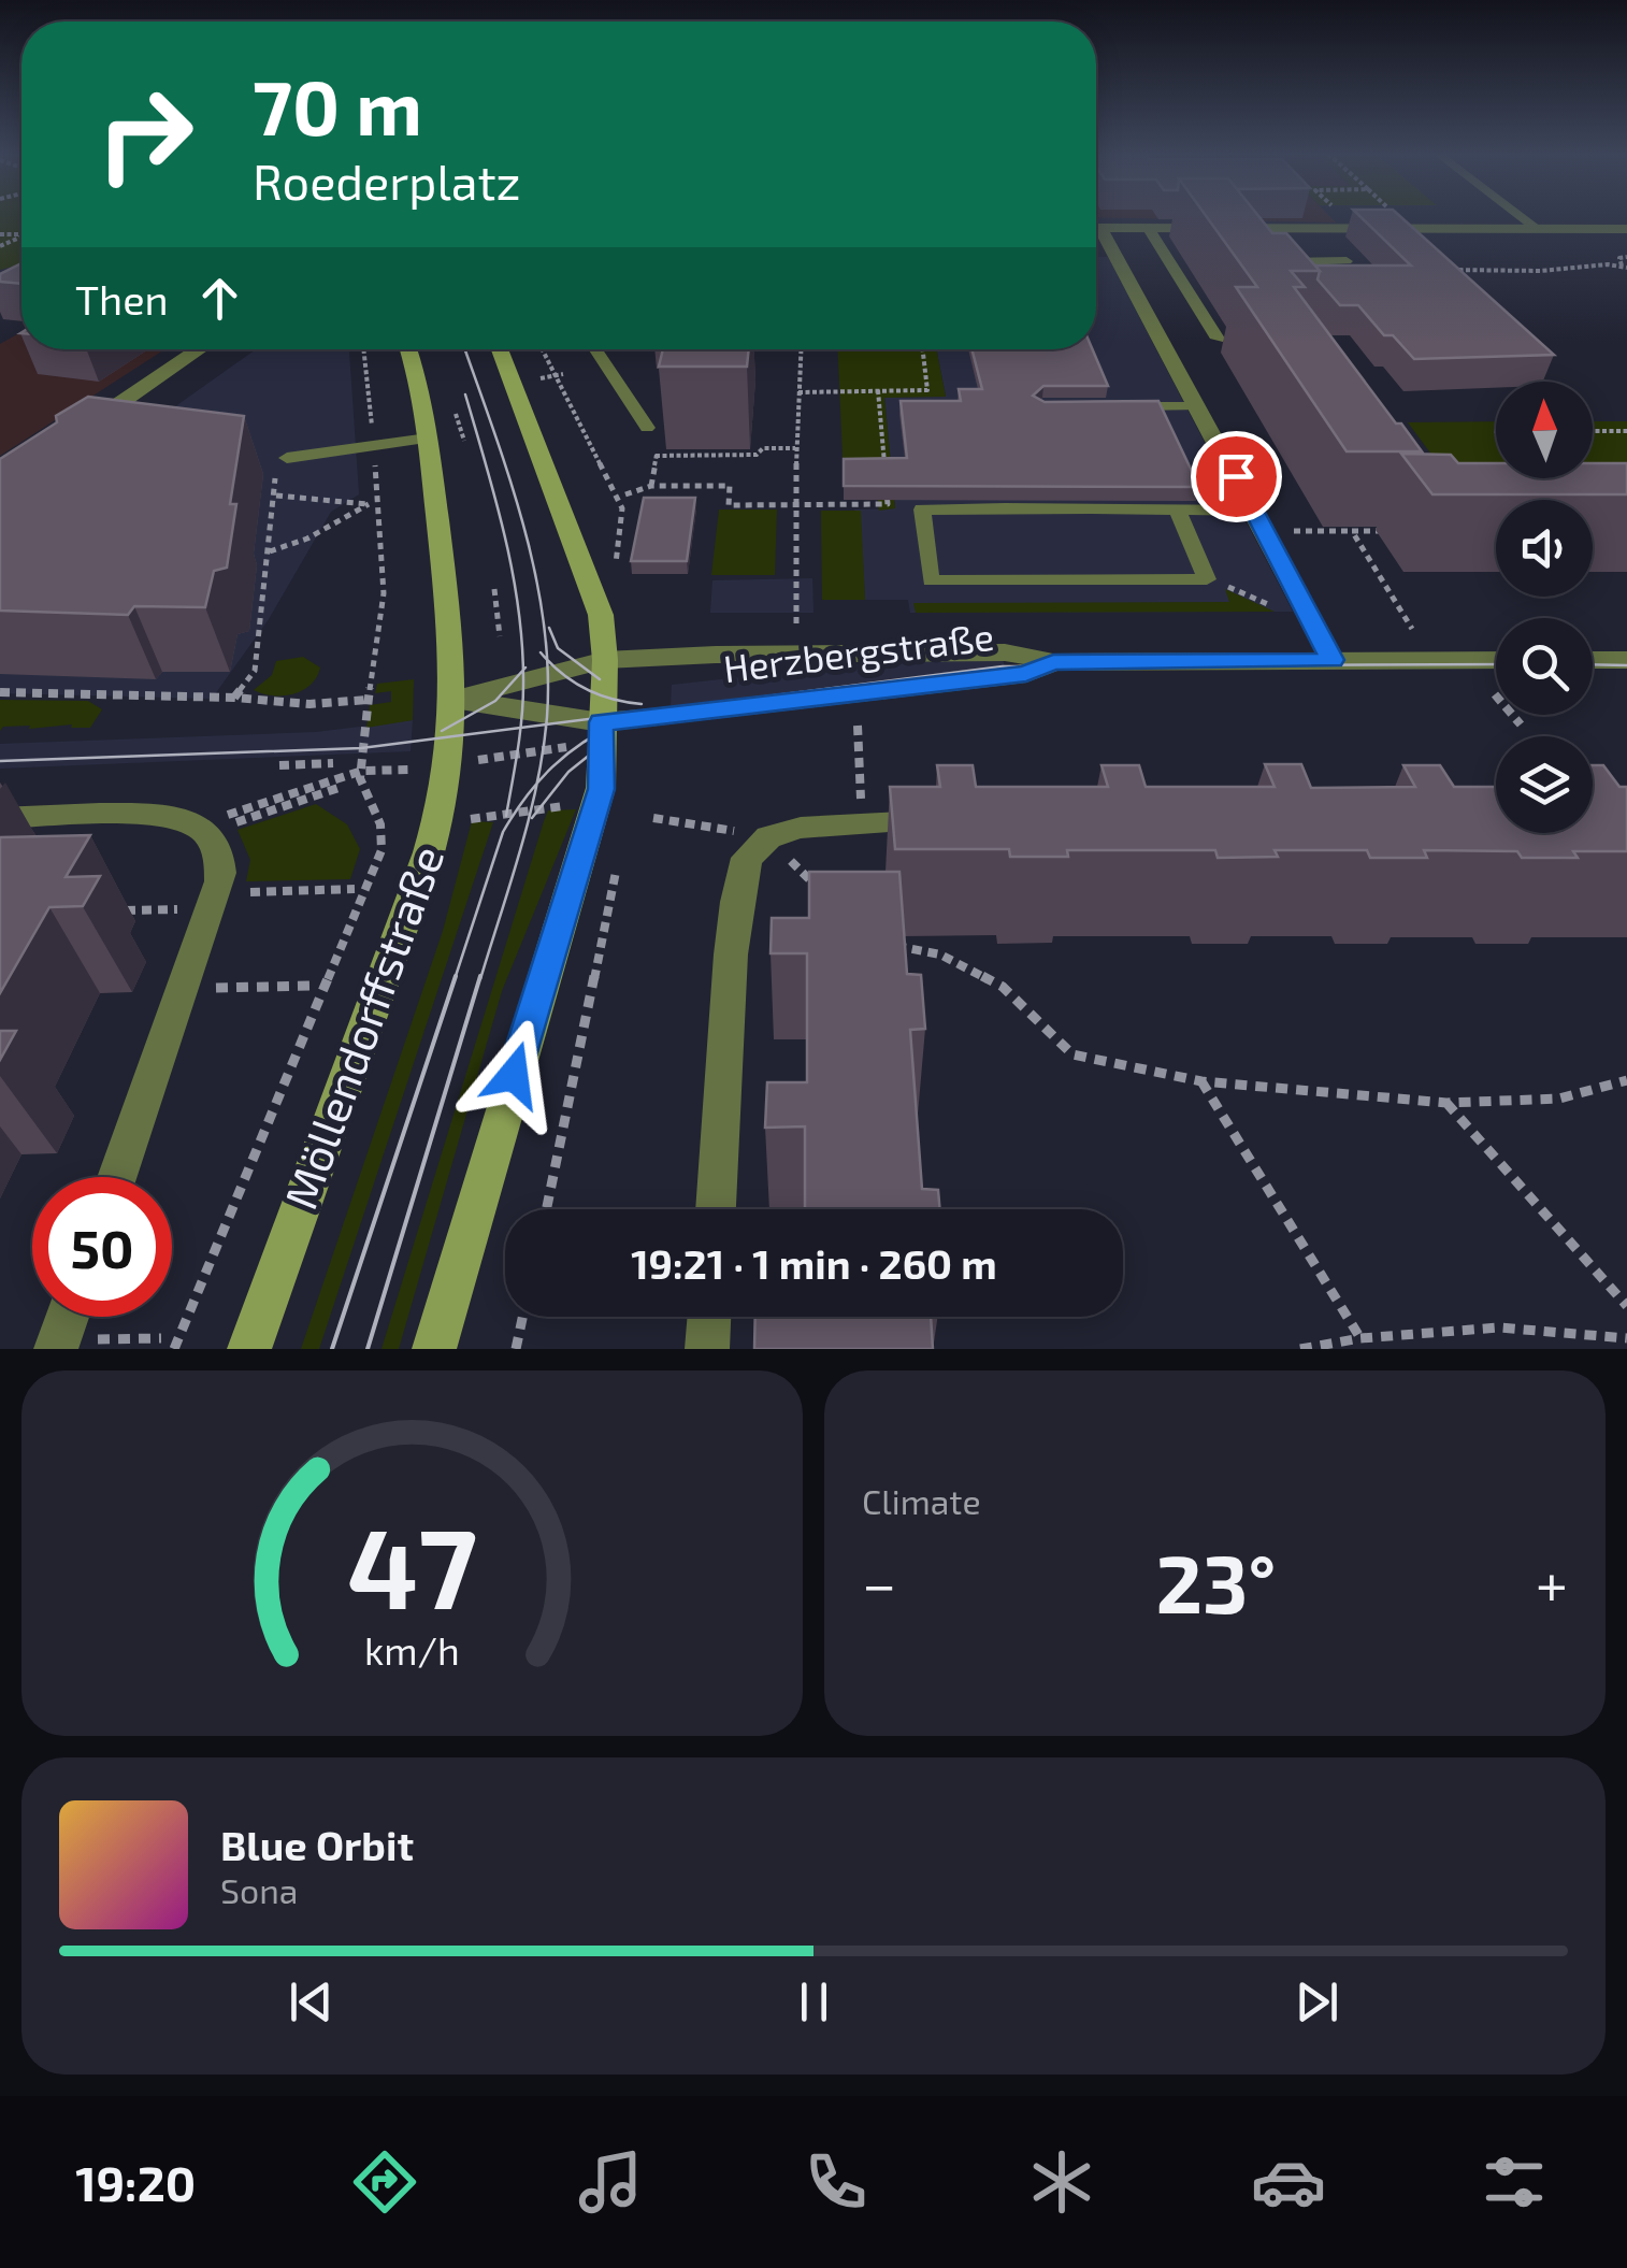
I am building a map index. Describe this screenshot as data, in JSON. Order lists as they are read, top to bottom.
{
  "streets": {
    "main road": ["Möllendorffstraße"],
    "street": ["Herzbergstraße"]
  },
  "crossings": [
    ["Herzbergstraße", "Möllendorffstraße"]
  ],
  "north": "top",
  "page": {
    "turn": ["70 m", "Roederplatz"],
    "then": "Then",
    "limit": "50",
    "trip": "19:21 · 1 min · 260 m",
    "tile": "Climate",
    "heat": ["−", "23°", "+"],
    "song": ["Blue Orbit", "Sona"],
    "tabs": "19:20",
    "gauge": ["47", "km/h"]
  }
}
